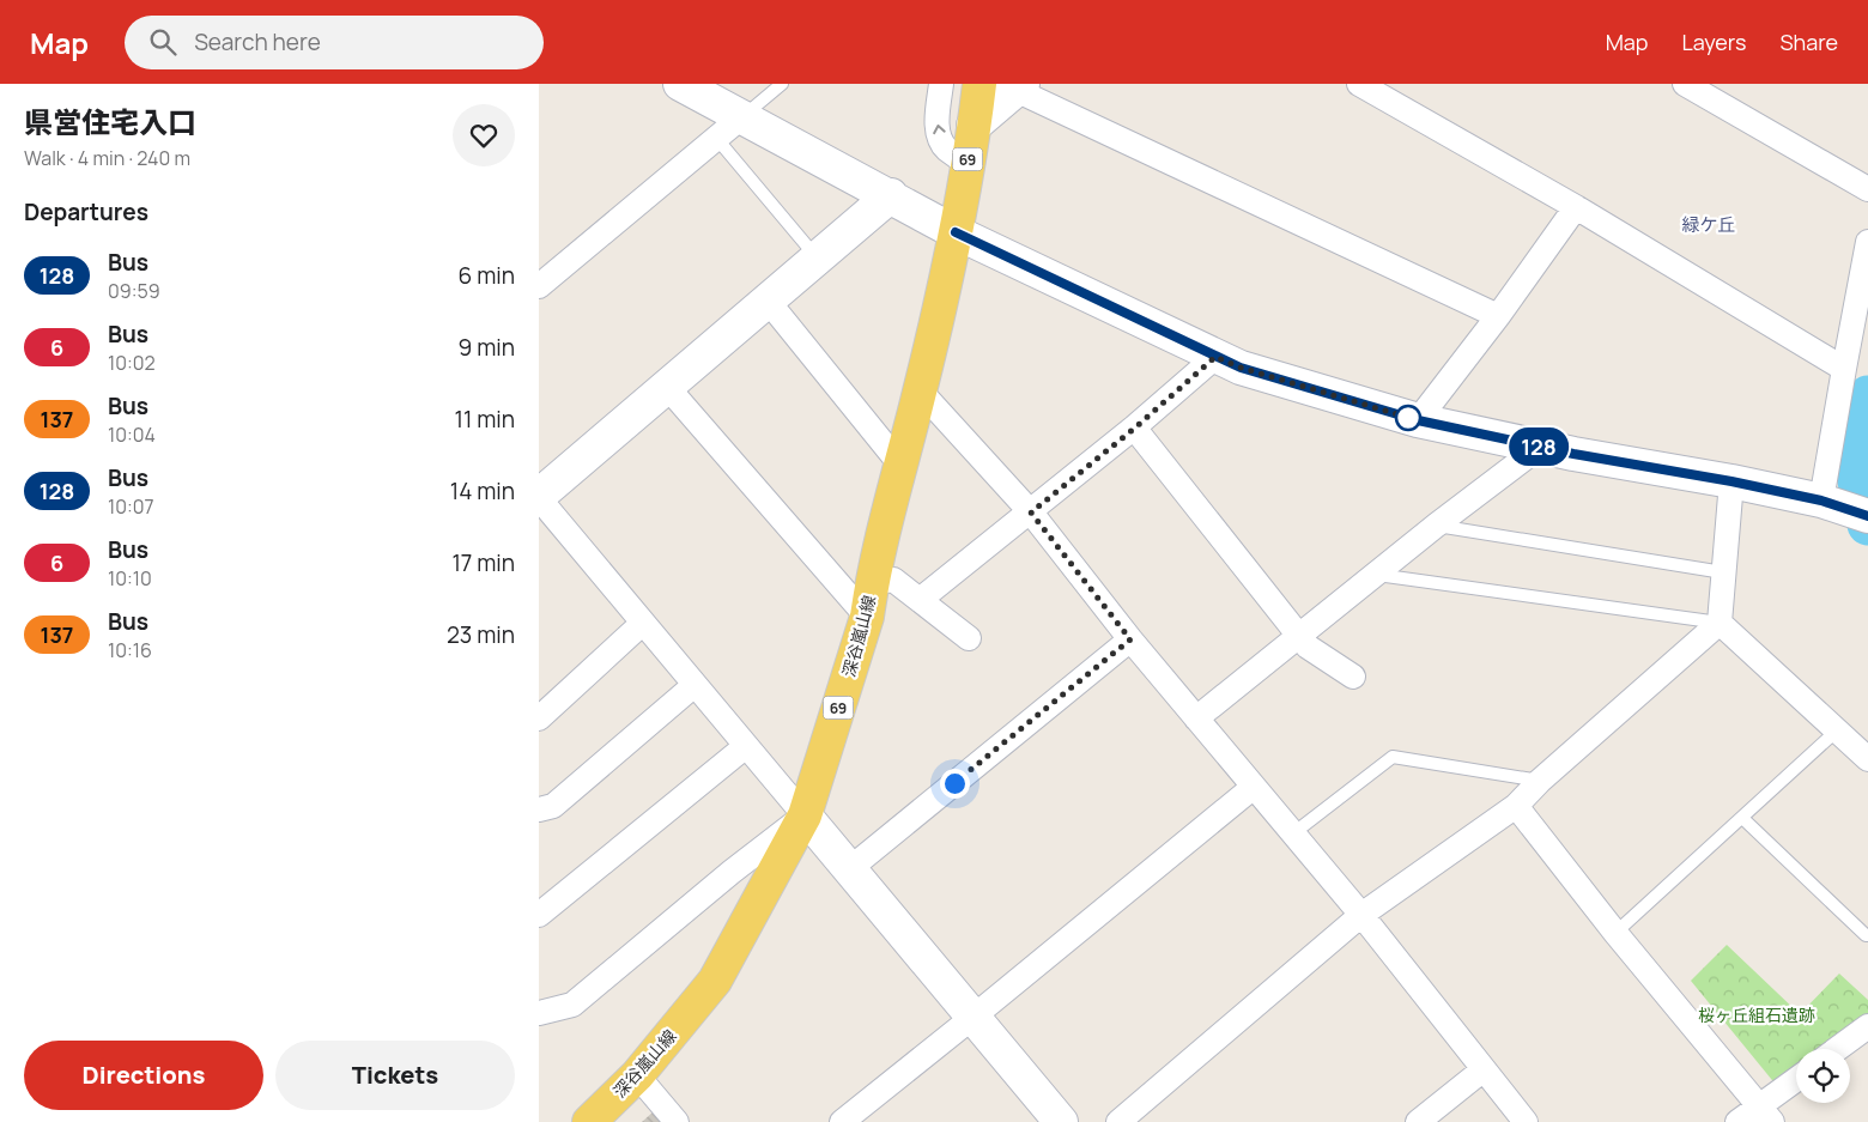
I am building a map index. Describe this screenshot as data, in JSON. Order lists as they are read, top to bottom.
{
  "streets": {
    "main road": ["69", "深谷嵐山線"]
  },
  "districts": ["緑ケ丘"],
  "parks": ["桜ヶ丘組石遺跡"],
  "lines": ["bus line 128"],
  "page": {
    "header": "Map",
    "search": "Search here",
    "nav": ["Map", "Layers", "Share"],
    "heading": [
      ["県営住宅入口", "Walk · 4 min · 240 m"],
      "Departures"
    ],
    "on_map": "128",
    "list": [
      {
        "mark": "128",
        "name": "Bus",
        "note": "09:59",
        "value": "6 min"
      },
      {
        "mark": "6",
        "name": "Bus",
        "note": "10:02",
        "value": "9 min"
      },
      {
        "mark": "137",
        "name": "Bus",
        "note": "10:04",
        "value": "11 min"
      },
      {
        "mark": "128",
        "name": "Bus",
        "note": "10:07",
        "value": "14 min"
      },
      {
        "mark": "6",
        "name": "Bus",
        "note": "10:10",
        "value": "17 min"
      },
      {
        "mark": "137",
        "name": "Bus",
        "note": "10:16",
        "value": "23 min"
      }
    ],
    "buttons": ["Directions", "Tickets"]
  }
}
